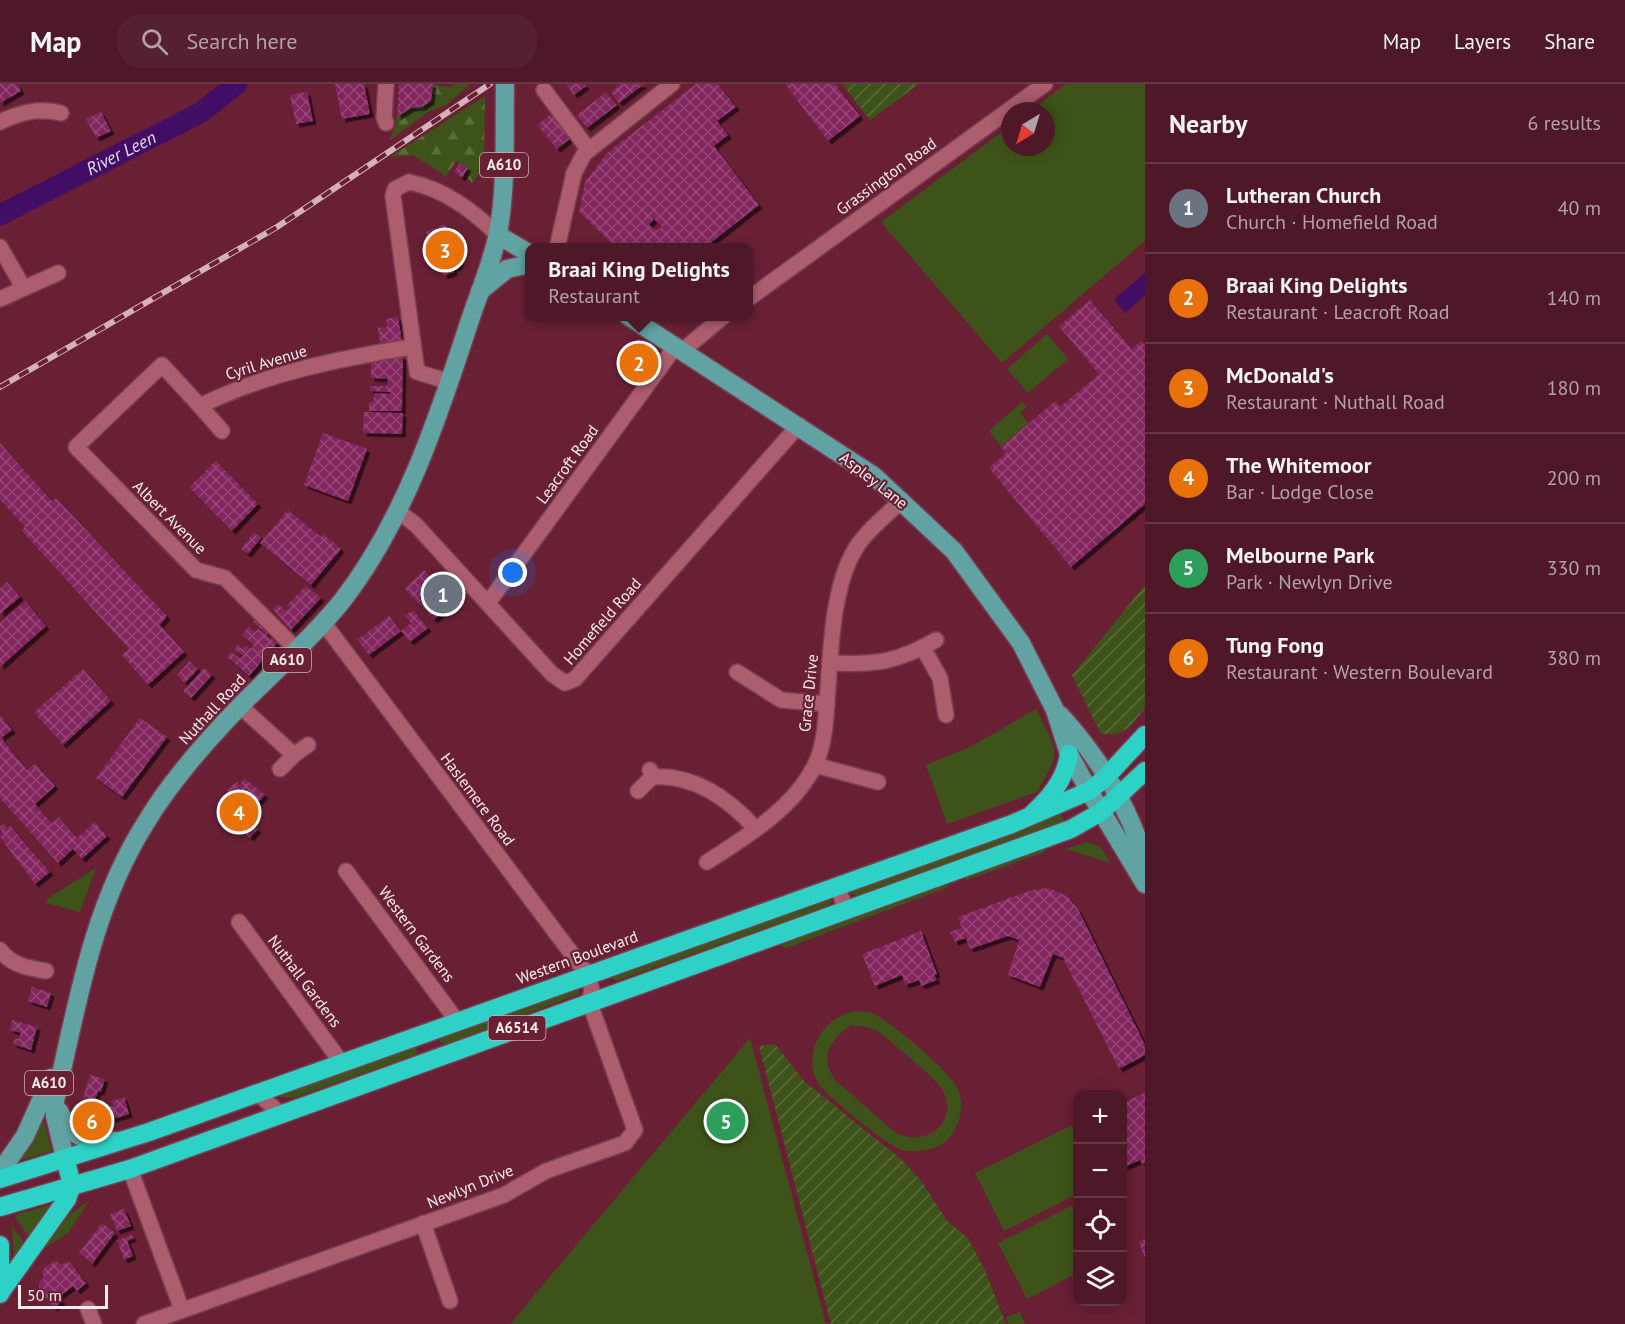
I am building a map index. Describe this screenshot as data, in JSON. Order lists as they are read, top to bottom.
{
  "streets": {
    "highway": [
      "A610",
      "Nuthall Road",
      "Western Boulevard",
      "A6514"
    ],
    "main road": ["Aspley Lane"],
    "street": [
      "Grassington Road",
      "Cyril Avenue",
      "Leacroft Road",
      "Albert Avenue",
      "Homefield Road",
      "Grace Drive",
      "Haslemere Road",
      "Western Gardens",
      "Nuthall Gardens",
      "Newlyn Drive"
    ]
  },
  "crossings": [
    ["A610", "Nuthall Road"],
    ["Cyril Avenue", "Albert Avenue"],
    ["Leacroft Road", "Aspley Lane"],
    ["Leacroft Road", "Homefield Road"],
    ["Aspley Lane", "Homefield Road"],
    ["Aspley Lane", "Grace Drive"],
    ["Aspley Lane", "Western Boulevard"],
    ["Aspley Lane", "A6514"],
    ["Albert Avenue", "Nuthall Road"],
    ["Homefield Road", "Nuthall Road"],
    ["Nuthall Road", "Haslemere Road"],
    ["Nuthall Road", "Western Boulevard"],
    ["Nuthall Road", "A6514"],
    ["Haslemere Road", "Western Boulevard"],
    ["Western Gardens", "Western Boulevard"],
    ["Western Boulevard", "Nuthall Gardens"],
    ["A6514", "Newlyn Drive"]
  ],
  "water": ["River Leen"],
  "scale_bar": "50 m",
  "north": "bottom left",
  "page": {
    "header": "Map",
    "search": "Search here",
    "nav": ["Map", "Layers", "Share"],
    "heading": ["Nearby", "6 results"],
    "list": [
      {
        "mark": "1",
        "name": "Lutheran Church",
        "note": "Church · Homefield Road",
        "value": "40 m"
      },
      {
        "mark": "2",
        "name": "Braai King Delights",
        "note": "Restaurant · Leacroft Road",
        "value": "140 m"
      },
      {
        "mark": "3",
        "name": "McDonald's",
        "note": "Restaurant · Nuthall Road",
        "value": "180 m"
      },
      {
        "mark": "4",
        "name": "The Whitemoor",
        "note": "Bar · Lodge Close",
        "value": "200 m"
      },
      {
        "mark": "5",
        "name": "Melbourne Park",
        "note": "Park · Newlyn Drive",
        "value": "330 m"
      },
      {
        "mark": "6",
        "name": "Tung Fong",
        "note": "Restaurant · Western Boulevard",
        "value": "380 m"
      }
    ],
    "pins": [
      "3",
      "2",
      "1",
      "4",
      "5",
      "6"
    ],
    "popup": ["Braai King Delights", "Restaurant"],
    "map_buttons": ["+", "−"],
    "scale": "50 m"
  }
}
